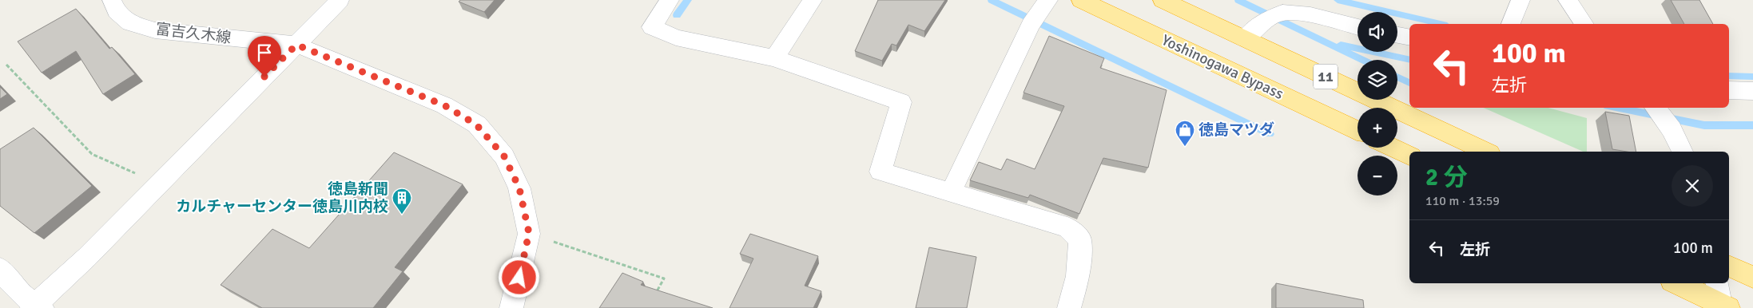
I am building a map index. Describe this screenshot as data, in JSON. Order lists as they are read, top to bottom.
{
  "streets": {
    "highway": ["Yoshinogawa Bypass", "11"],
    "street": ["富吉久木線"]
  },
  "places": {
    "shop": ["徳島マツダ"],
    "building": ["徳島新聞 カルチャーセンター徳島川内校"]
  },
  "page": {
    "map_buttons": ["+", "−"],
    "turn": ["100 m", "左折"],
    "heading": ["2 分", "110 m · 13:59"],
    "list": [
      {
        "name": "左折",
        "value": "100 m"
      }
    ]
  }
}
